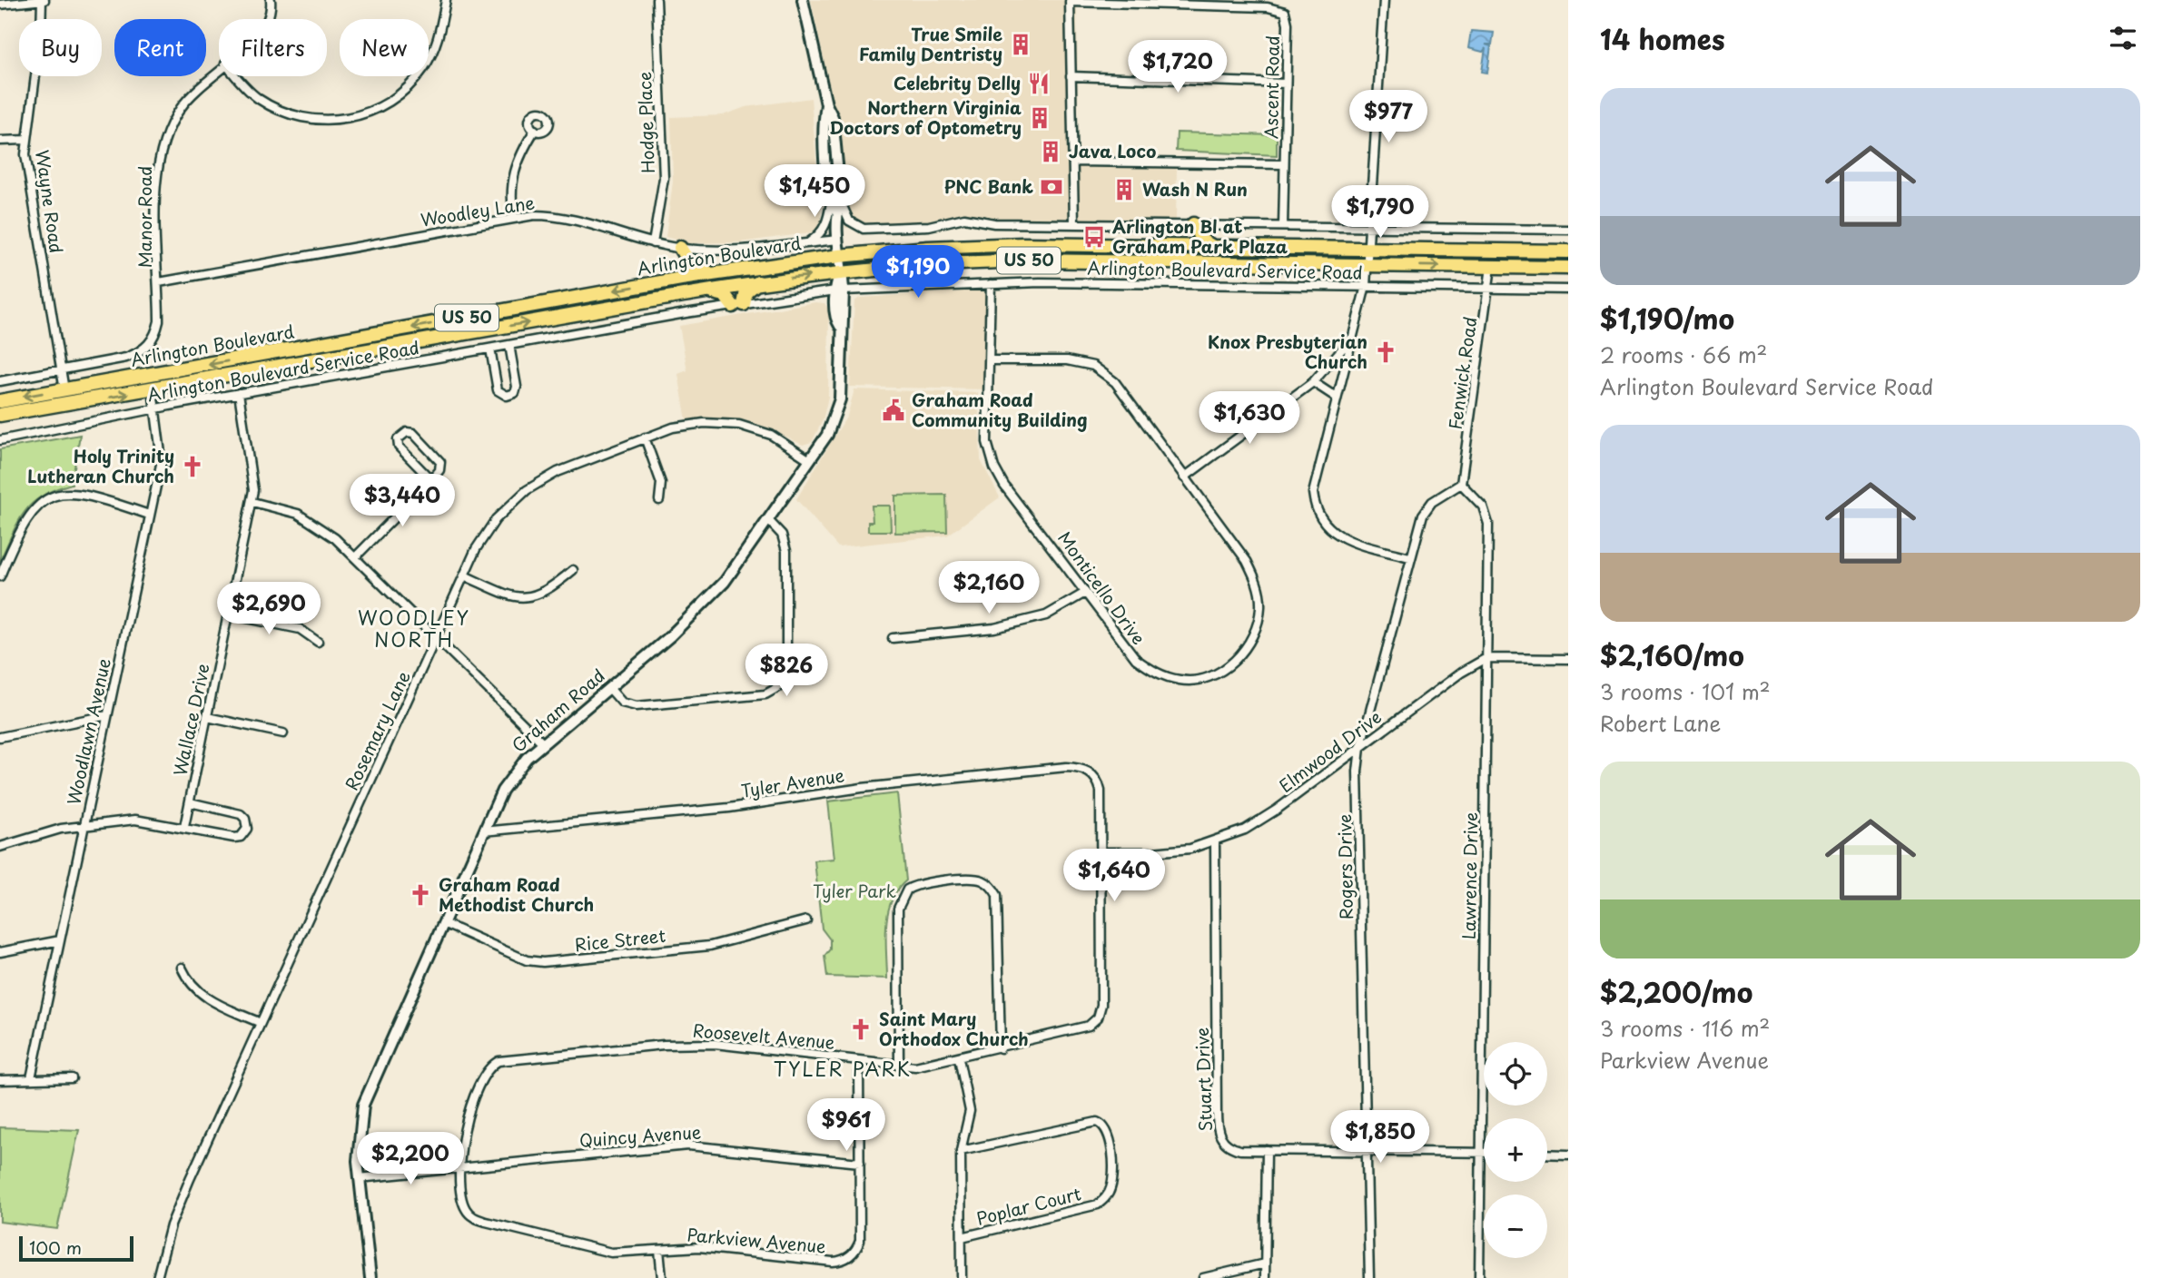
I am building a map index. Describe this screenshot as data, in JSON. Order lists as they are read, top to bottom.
{
  "streets": {
    "highway": ["Arlington Boulevard", "US 50"],
    "street": [
      "Ascent Road",
      "Hodge Place",
      "Wayne Road",
      "Woodley Lane",
      "Manor Road",
      "Arlington Boulevard Service Road",
      "Fenwick Road",
      "Monticello Drive",
      "Graham Road",
      "Wallace Drive",
      "Rosemary Lane",
      "Woodlawn Avenue",
      "Elmwood Drive",
      "Tyler Avenue",
      "Rogers Drive",
      "Lawrence Drive",
      "Rice Street",
      "Roosevelt Avenue",
      "Stuart Drive",
      "Quincy Avenue",
      "Poplar Court",
      "Parkview Avenue"
    ]
  },
  "crossings": [
    ["Hodge Place", "Woodley Lane"],
    ["Wayne Road", "Manor Road"],
    ["Wayne Road", "Arlington Boulevard"],
    ["Woodley Lane", "Manor Road"],
    ["Woodley Lane", "Graham Road"],
    ["Arlington Boulevard", "Fenwick Road"],
    ["Arlington Boulevard", "Graham Road"],
    ["Arlington Boulevard", "Woodlawn Avenue"],
    ["Arlington Boulevard Service Road", "Fenwick Road"],
    ["Arlington Boulevard Service Road", "Monticello Drive"],
    ["Arlington Boulevard Service Road", "Graham Road"],
    ["Arlington Boulevard Service Road", "Wallace Drive"],
    ["Arlington Boulevard Service Road", "Woodlawn Avenue"],
    ["Fenwick Road", "Rogers Drive"],
    ["Fenwick Road", "Lawrence Drive"],
    ["Graham Road", "Rosemary Lane"],
    ["Graham Road", "Tyler Avenue"],
    ["Graham Road", "Rice Street"],
    ["Elmwood Drive", "Tyler Avenue"],
    ["Elmwood Drive", "Rogers Drive"],
    ["Elmwood Drive", "Lawrence Drive"],
    ["Elmwood Drive", "Roosevelt Avenue"],
    ["Elmwood Drive", "Stuart Drive"],
    ["Tyler Avenue", "Roosevelt Avenue"],
    ["Rogers Drive", "Lawrence Drive"],
    ["Rogers Drive", "Stuart Drive"],
    ["Lawrence Drive", "Stuart Drive"],
    ["Roosevelt Avenue", "Quincy Avenue"],
    ["Roosevelt Avenue", "Parkview Avenue"],
    ["Quincy Avenue", "Parkview Avenue"]
  ],
  "districts": ["WOODLEY NORTH", "TYLER PARK"],
  "parks": ["Tyler Park"],
  "places": {
    "building": [
      "True Smile Family Dentristy",
      "Northern Virginia Doctors of Optometry",
      "Java Loco",
      "Wash N Run"
    ],
    "restaurant": ["Celebrity Delly"],
    "bank": ["PNC Bank"],
    "bus stop": ["Arlington Bl at Graham Park Plaza"],
    "church": [
      "Knox Presbyterian Church",
      "Holy Trinity Lutheran Church",
      "Graham Road Methodist Church",
      "Saint Mary Orthodox Church"
    ],
    "public building": ["Graham Road Community Building"]
  },
  "scale_bar": "100 m",
  "page": {
    "heading": "14 homes",
    "chip": [
      "Buy",
      "Rent",
      "Filters",
      "New"
    ],
    "price": [
      "$1,720",
      "$977",
      "$1,450",
      "$1,790",
      "$1,190",
      "$1,630",
      "$3,440",
      "$2,160",
      "$2,690",
      "$826",
      "$1,640",
      "$961",
      "$1,850",
      "$2,200"
    ],
    "list": [
      {
        "name": "$1,190/mo",
        "note": "2 rooms · 66 m² · Arlington Boulevard Service Road"
      },
      {
        "name": "$2,160/mo",
        "note": "3 rooms · 101 m² · Robert Lane"
      },
      {
        "name": "$2,200/mo",
        "note": "3 rooms · 116 m² · Parkview Avenue"
      }
    ],
    "map_buttons": ["+", "−"],
    "scale": "100 m"
  }
}
